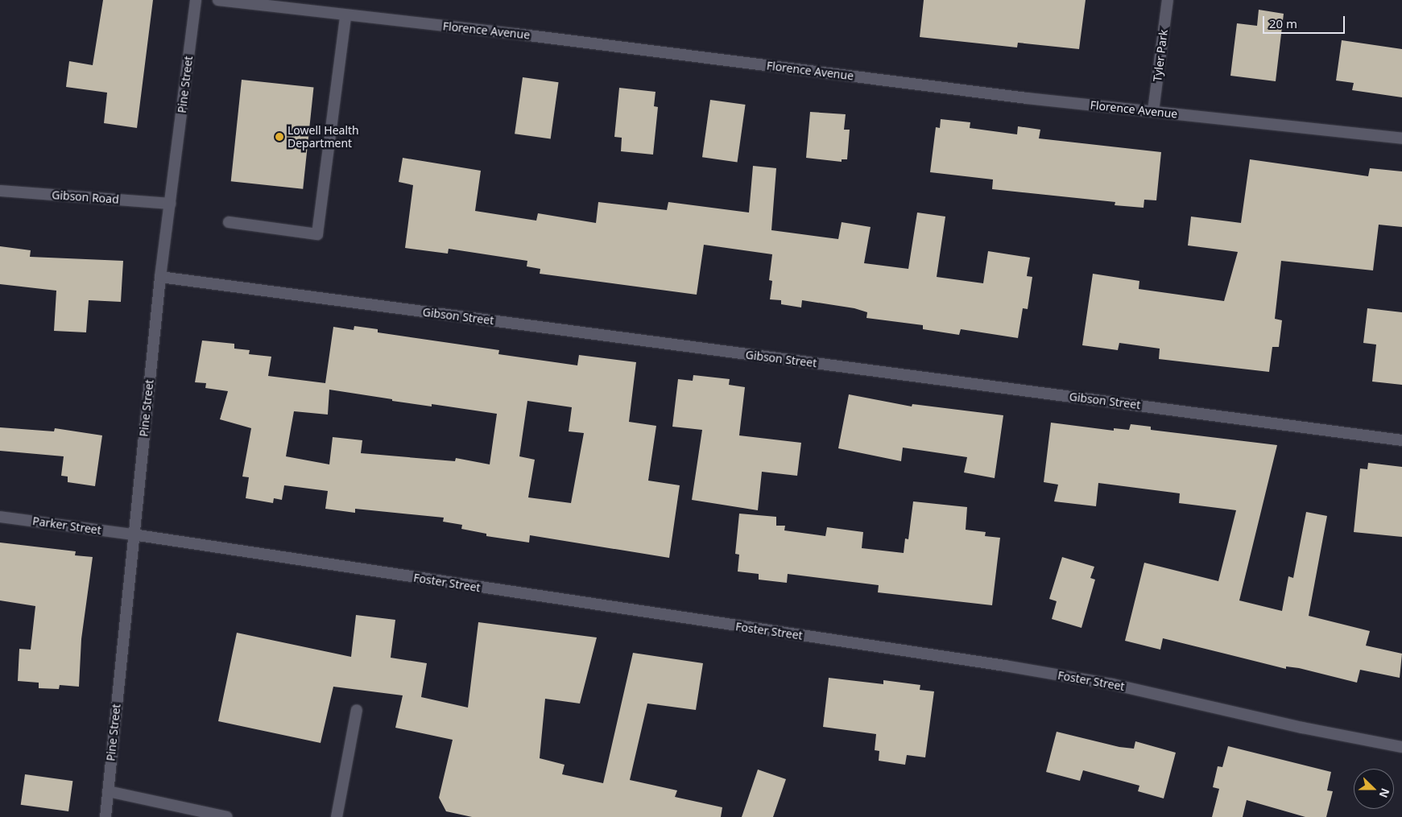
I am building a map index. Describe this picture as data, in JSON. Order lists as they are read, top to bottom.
{
  "streets": {
    "street": [
      "Florence Avenue",
      "Tyler Park",
      "Pine Street",
      "Gibson Road",
      "Gibson Street",
      "Parker Street",
      "Foster Street"
    ]
  },
  "crossings": [
    ["Florence Avenue", "Tyler Park"],
    ["Pine Street", "Gibson Road"],
    ["Pine Street", "Gibson Street"],
    ["Pine Street", "Parker Street"],
    ["Pine Street", "Foster Street"],
    ["Parker Street", "Foster Street"]
  ],
  "places": ["Lowell Health Department"],
  "scale_bar": "20 m",
  "north": "right"
}
